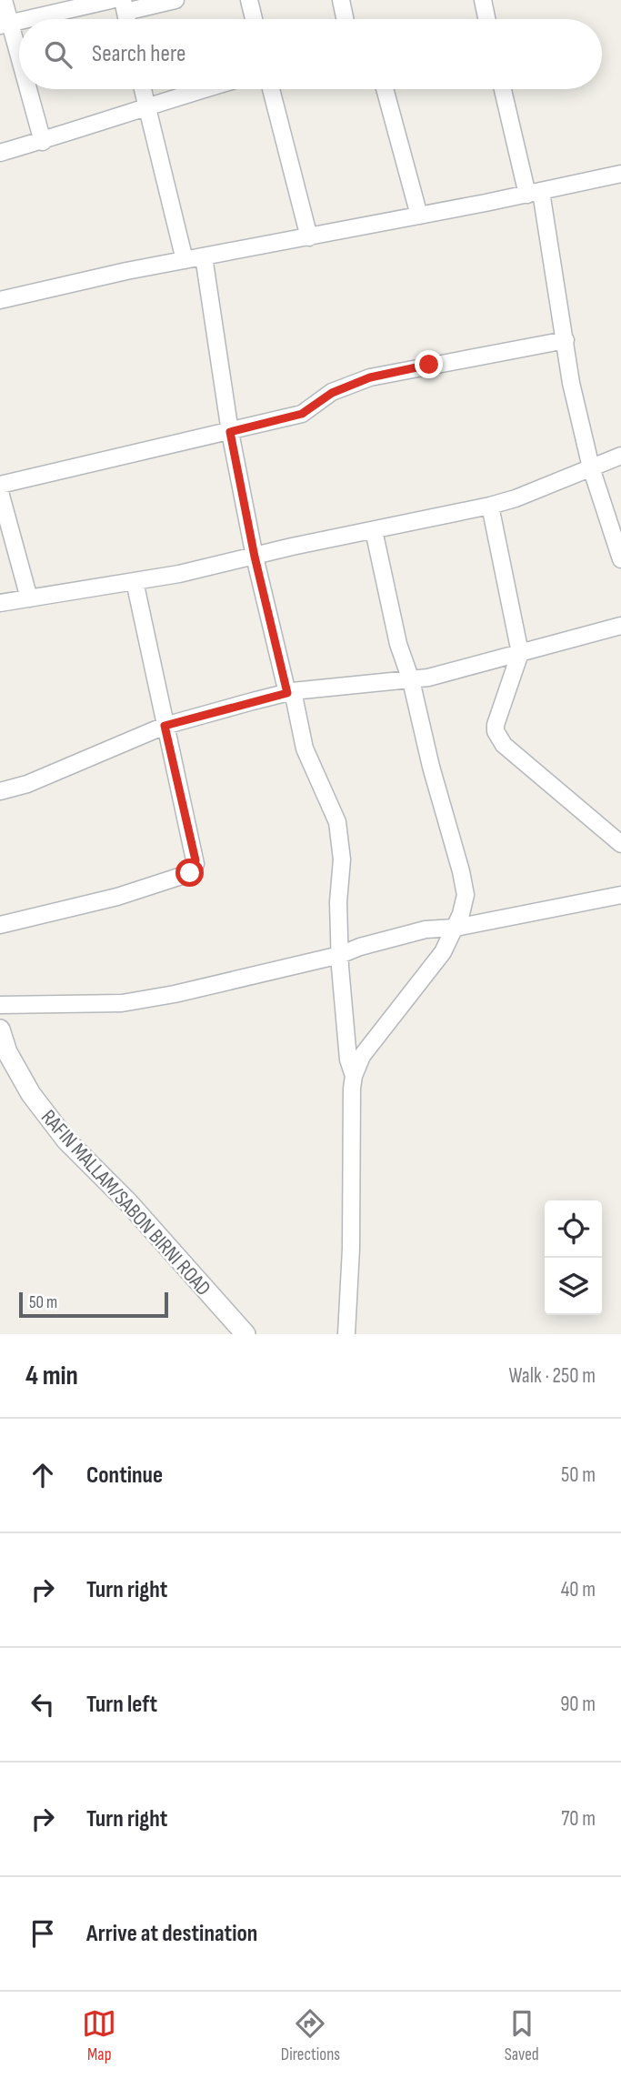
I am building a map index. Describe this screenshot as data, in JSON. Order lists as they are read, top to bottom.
{
  "streets": {
    "street": ["RAFIN MALLAM/SABON BIRNI ROAD"]
  },
  "scale_bar": "50 m",
  "page": {
    "search": "Search here",
    "scale": "50 m",
    "heading": ["4 min", "Walk · 250 m"],
    "list": [
      ["Continue", "50 m"],
      ["Turn right", "40 m"],
      ["Turn left", "90 m"],
      ["Turn right", "70 m"],
      "Arrive at destination"
    ],
    "nav": ["Map", "Directions", "Saved"]
  }
}
